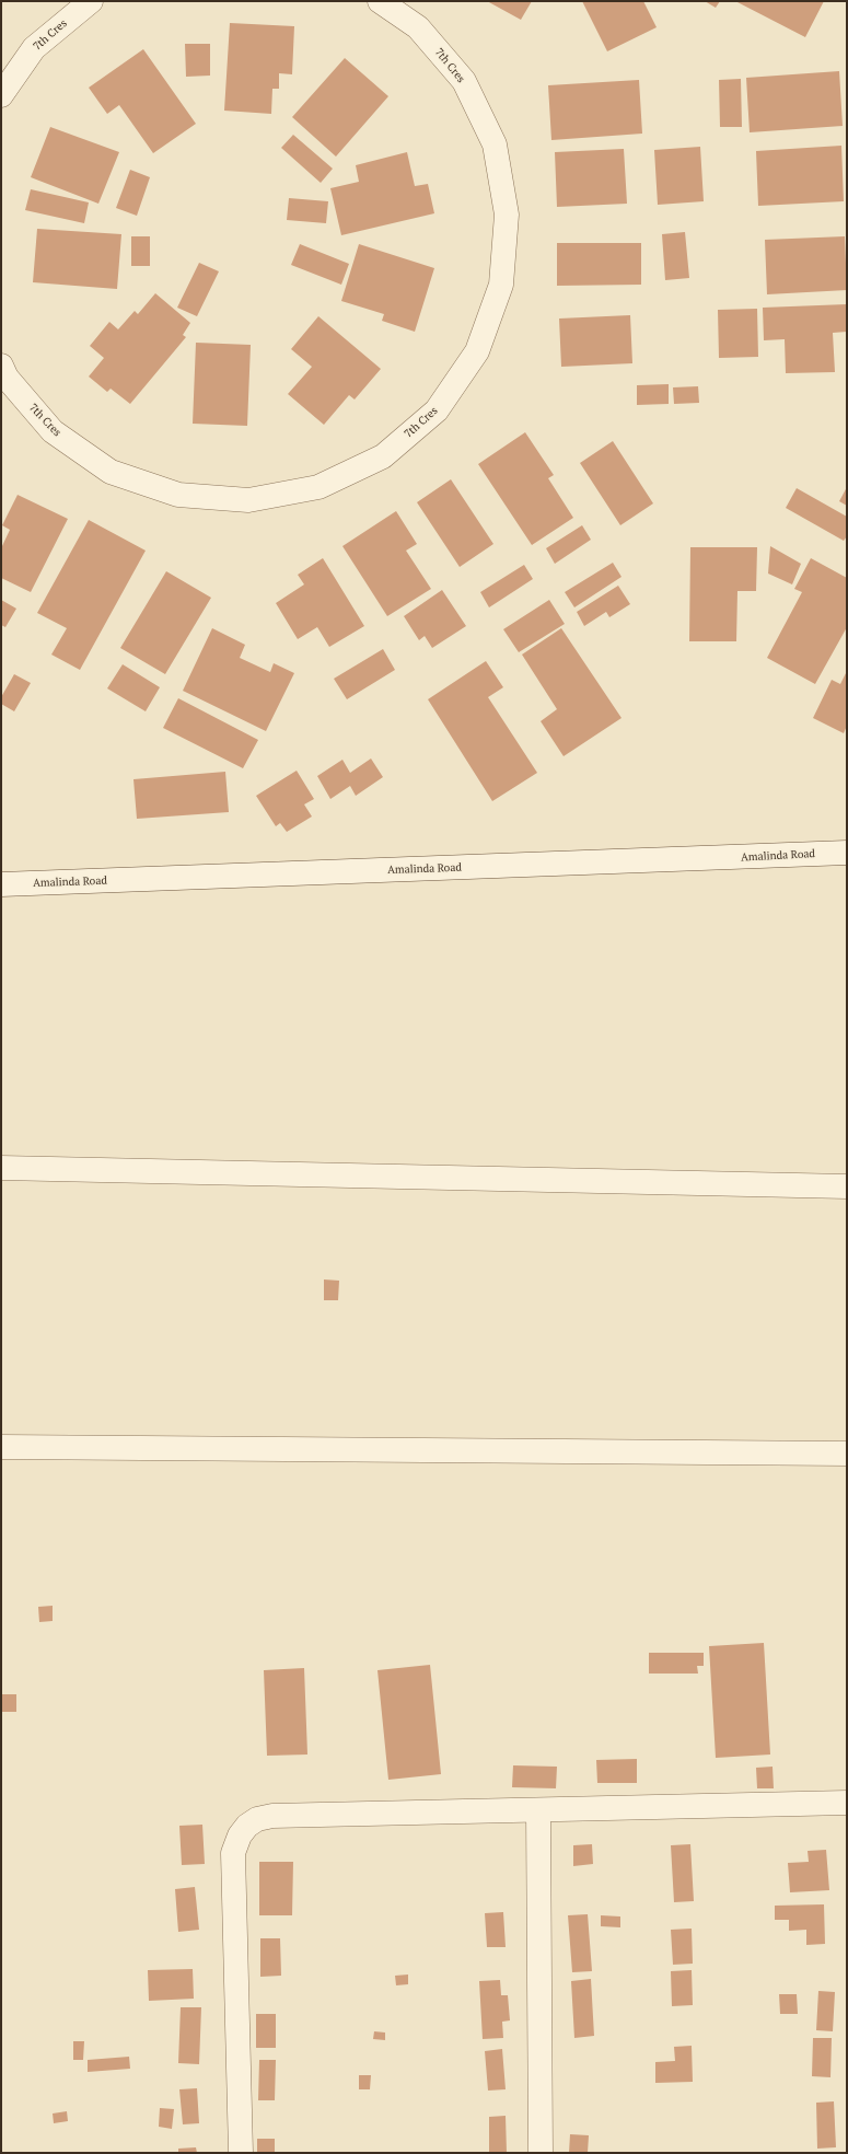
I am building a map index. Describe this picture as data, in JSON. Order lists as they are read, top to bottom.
{
  "streets": {
    "street": ["7th Cres", "Amalinda Road"]
  }
}
